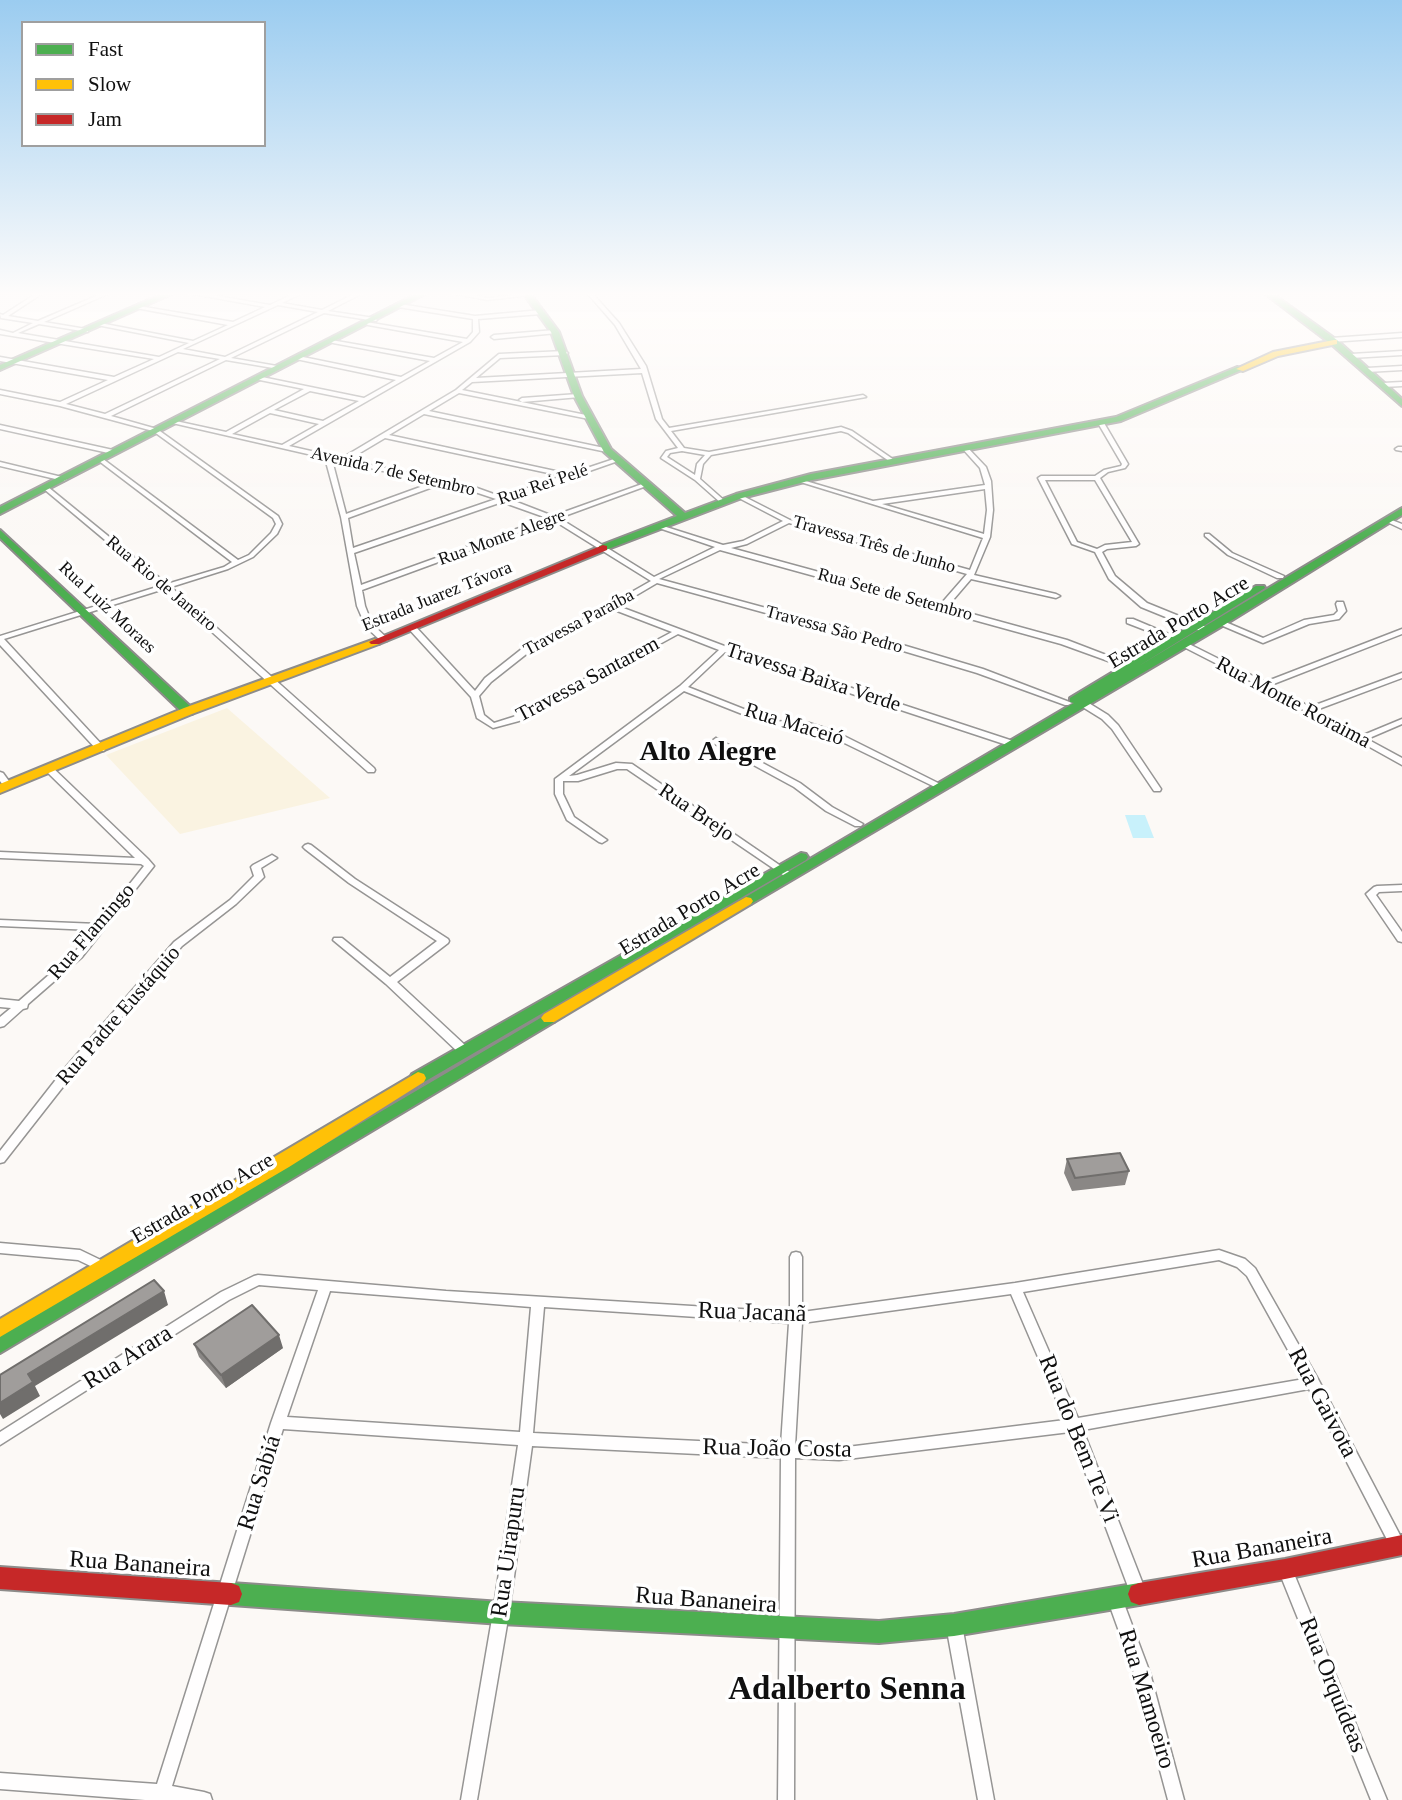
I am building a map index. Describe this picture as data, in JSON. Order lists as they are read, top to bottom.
{
  "streets": {
    "street": [
      "Avenida 7 de Setembro",
      "Rua Rei Pelé",
      "Rua Monte Alegre",
      "Travessa Três de Junho",
      "Rua Rio de Janeiro",
      "Rua Sete de Setembro",
      "Estrada Juarez Távora",
      "Rua Luiz Moraes",
      "Travessa Paraíba",
      "Estrada Porto Acre",
      "Travessa São Pedro",
      "Travessa Baixa Verde",
      "Travessa Santarem",
      "Rua Monte Roraima",
      "Rua Maceió",
      "Rua Brejo",
      "Rua Flamingo",
      "Rua Padre Eustáquio",
      "Rua Jacanã",
      "Rua Arara",
      "Rua Gaivota",
      "Rua do Bem Te Vi",
      "Rua João Costa",
      "Rua Sabiá",
      "Rua Bananeira",
      "Rua Uirapuru",
      "Rua Orquídeas",
      "Rua Mamoeiro"
    ]
  },
  "crossings": [
    ["Avenida 7 de Setembro", "Rua Rei Pelé"],
    ["Avenida 7 de Setembro", "Rua Monte Alegre"],
    ["Avenida 7 de Setembro", "Estrada Juarez Távora"],
    ["Avenida 7 de Setembro", "Travessa São Pedro"],
    ["Travessa Três de Junho", "Estrada Juarez Távora"],
    ["Travessa Três de Junho", "Travessa Paraíba"],
    ["Rua Rio de Janeiro", "Estrada Juarez Távora"],
    ["Rua Sete de Setembro", "Estrada Juarez Távora"],
    ["Rua Sete de Setembro", "Travessa Paraíba"],
    ["Rua Sete de Setembro", "Estrada Porto Acre"],
    ["Estrada Juarez Távora", "Rua Luiz Moraes"],
    ["Estrada Juarez Távora", "Travessa São Pedro"],
    ["Estrada Juarez Távora", "Travessa Santarem"],
    ["Travessa Paraíba", "Travessa São Pedro"],
    ["Travessa Paraíba", "Travessa Baixa Verde"],
    ["Travessa Paraíba", "Travessa Santarem"],
    ["Estrada Porto Acre", "Travessa São Pedro"],
    ["Estrada Porto Acre", "Travessa Baixa Verde"],
    ["Estrada Porto Acre", "Rua Monte Roraima"],
    ["Estrada Porto Acre", "Rua Maceió"],
    ["Estrada Porto Acre", "Rua Brejo"],
    ["Travessa Baixa Verde", "Travessa Santarem"],
    ["Rua Jacanã", "Rua Arara"],
    ["Rua Jacanã", "Rua Gaivota"],
    ["Rua Jacanã", "Rua do Bem Te Vi"],
    ["Rua Jacanã", "Rua Sabiá"],
    ["Rua Jacanã", "Rua Uirapuru"],
    ["Rua Gaivota", "Rua João Costa"],
    ["Rua Gaivota", "Rua Bananeira"],
    ["Rua do Bem Te Vi", "Rua João Costa"],
    ["Rua do Bem Te Vi", "Rua Bananeira"],
    ["Rua João Costa", "Rua Sabiá"],
    ["Rua João Costa", "Rua Uirapuru"],
    ["Rua Sabiá", "Rua Bananeira"],
    ["Rua Bananeira", "Rua Uirapuru"],
    ["Rua Bananeira", "Rua Orquídeas"],
    ["Rua Bananeira", "Rua Mamoeiro"]
  ],
  "districts": ["Alto Alegre", "Adalberto Senna"],
  "legend": ["Fast", "Slow", "Jam"]
}
